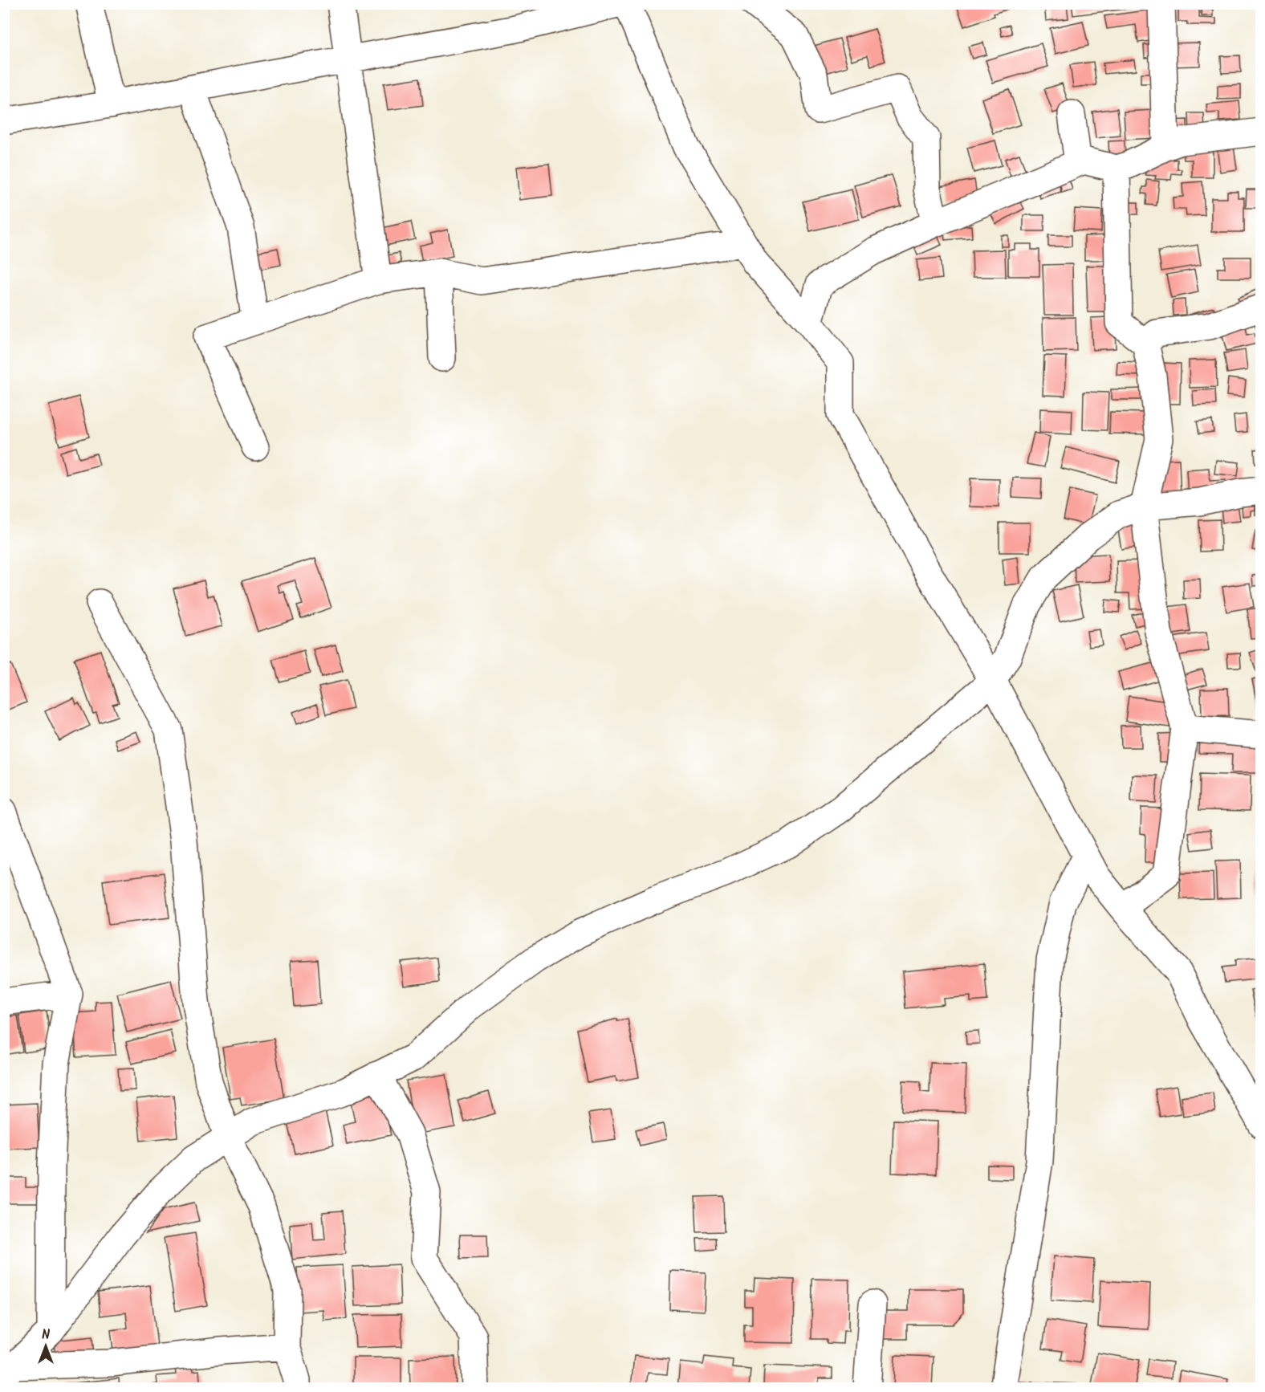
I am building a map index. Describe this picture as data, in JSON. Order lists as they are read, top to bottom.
{
  "north": "top"
}
